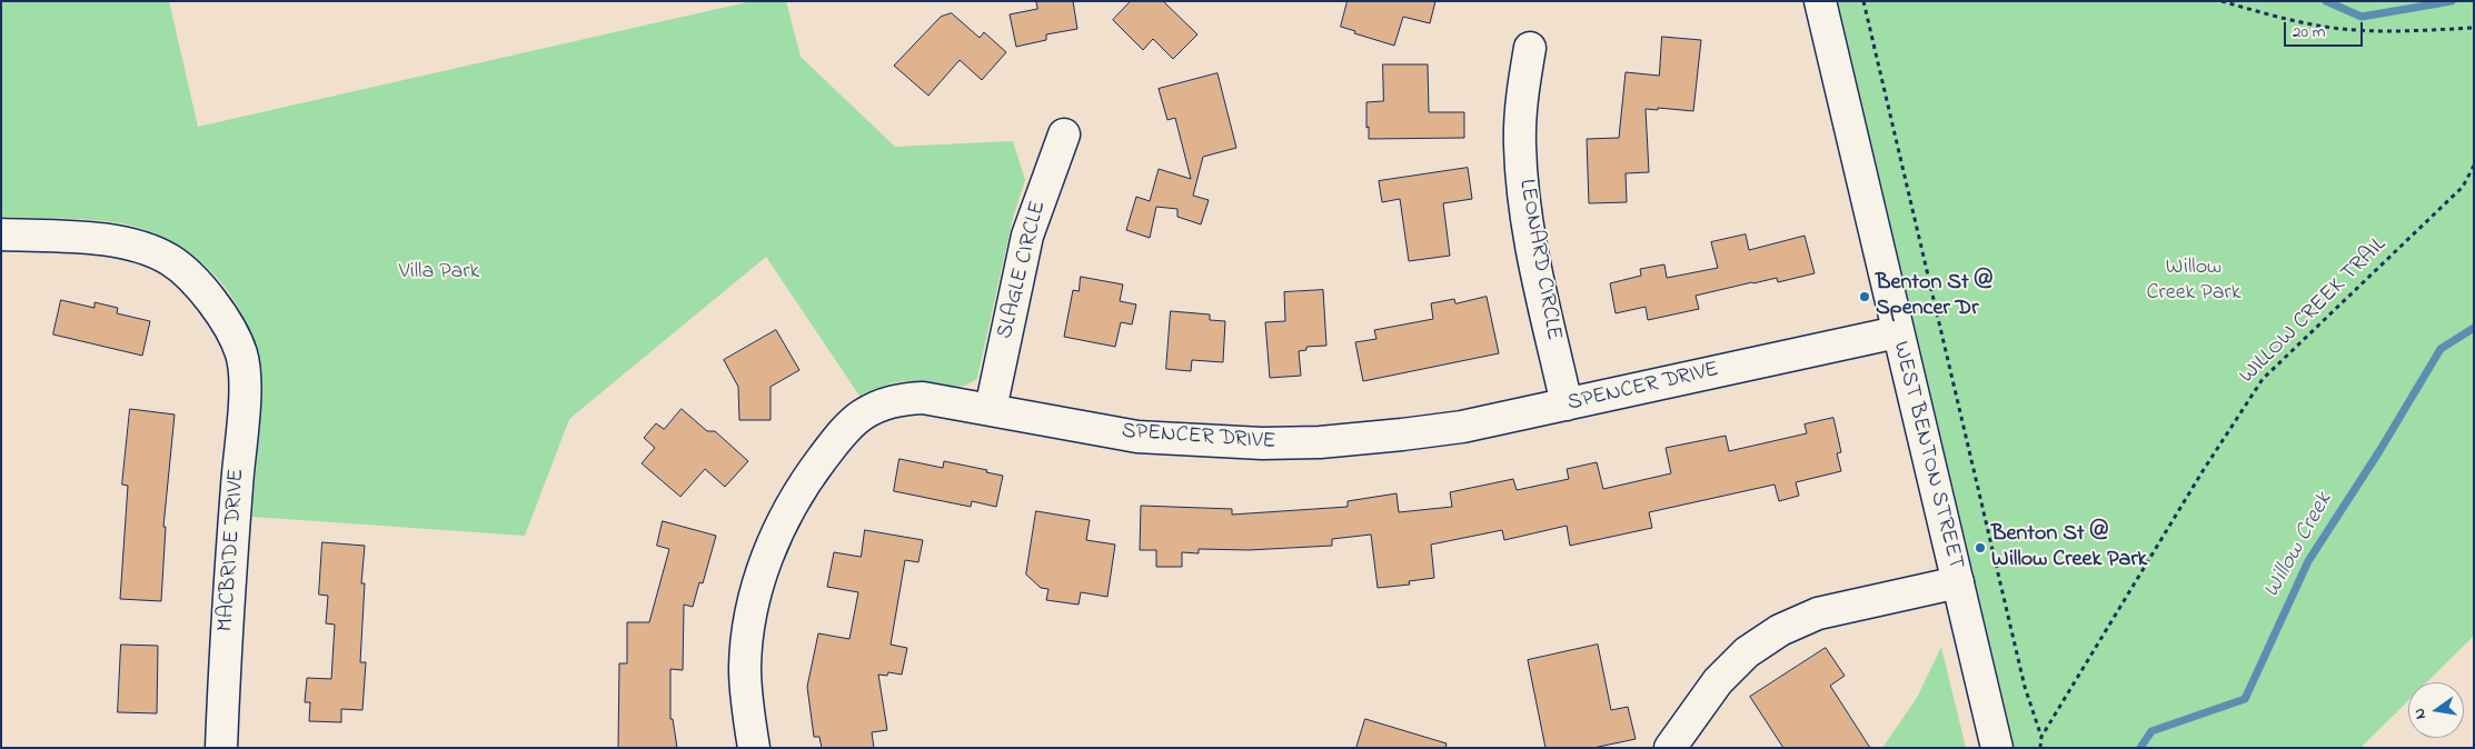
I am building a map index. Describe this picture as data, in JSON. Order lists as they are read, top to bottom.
{
  "streets": {
    "street": [
      "LEONARD CIRCLE",
      "SLAGLE CIRCLE",
      "SPENCER DRIVE",
      "WEST BENTON STREET",
      "MACBRIDE DRIVE"
    ],
    "path": ["WILLOW CREEK TRAIL"]
  },
  "crossings": [
    ["LEONARD CIRCLE", "SPENCER DRIVE"],
    ["SLAGLE CIRCLE", "SPENCER DRIVE"],
    ["SPENCER DRIVE", "WEST BENTON STREET"]
  ],
  "water": ["Willow Creek"],
  "parks": ["Willow Creek Park", "Villa Park"],
  "places": ["Benton St @ Spencer Dr", "Benton St @ Willow Creek Park"],
  "scale_bar": "20 m",
  "north": "left"
}
